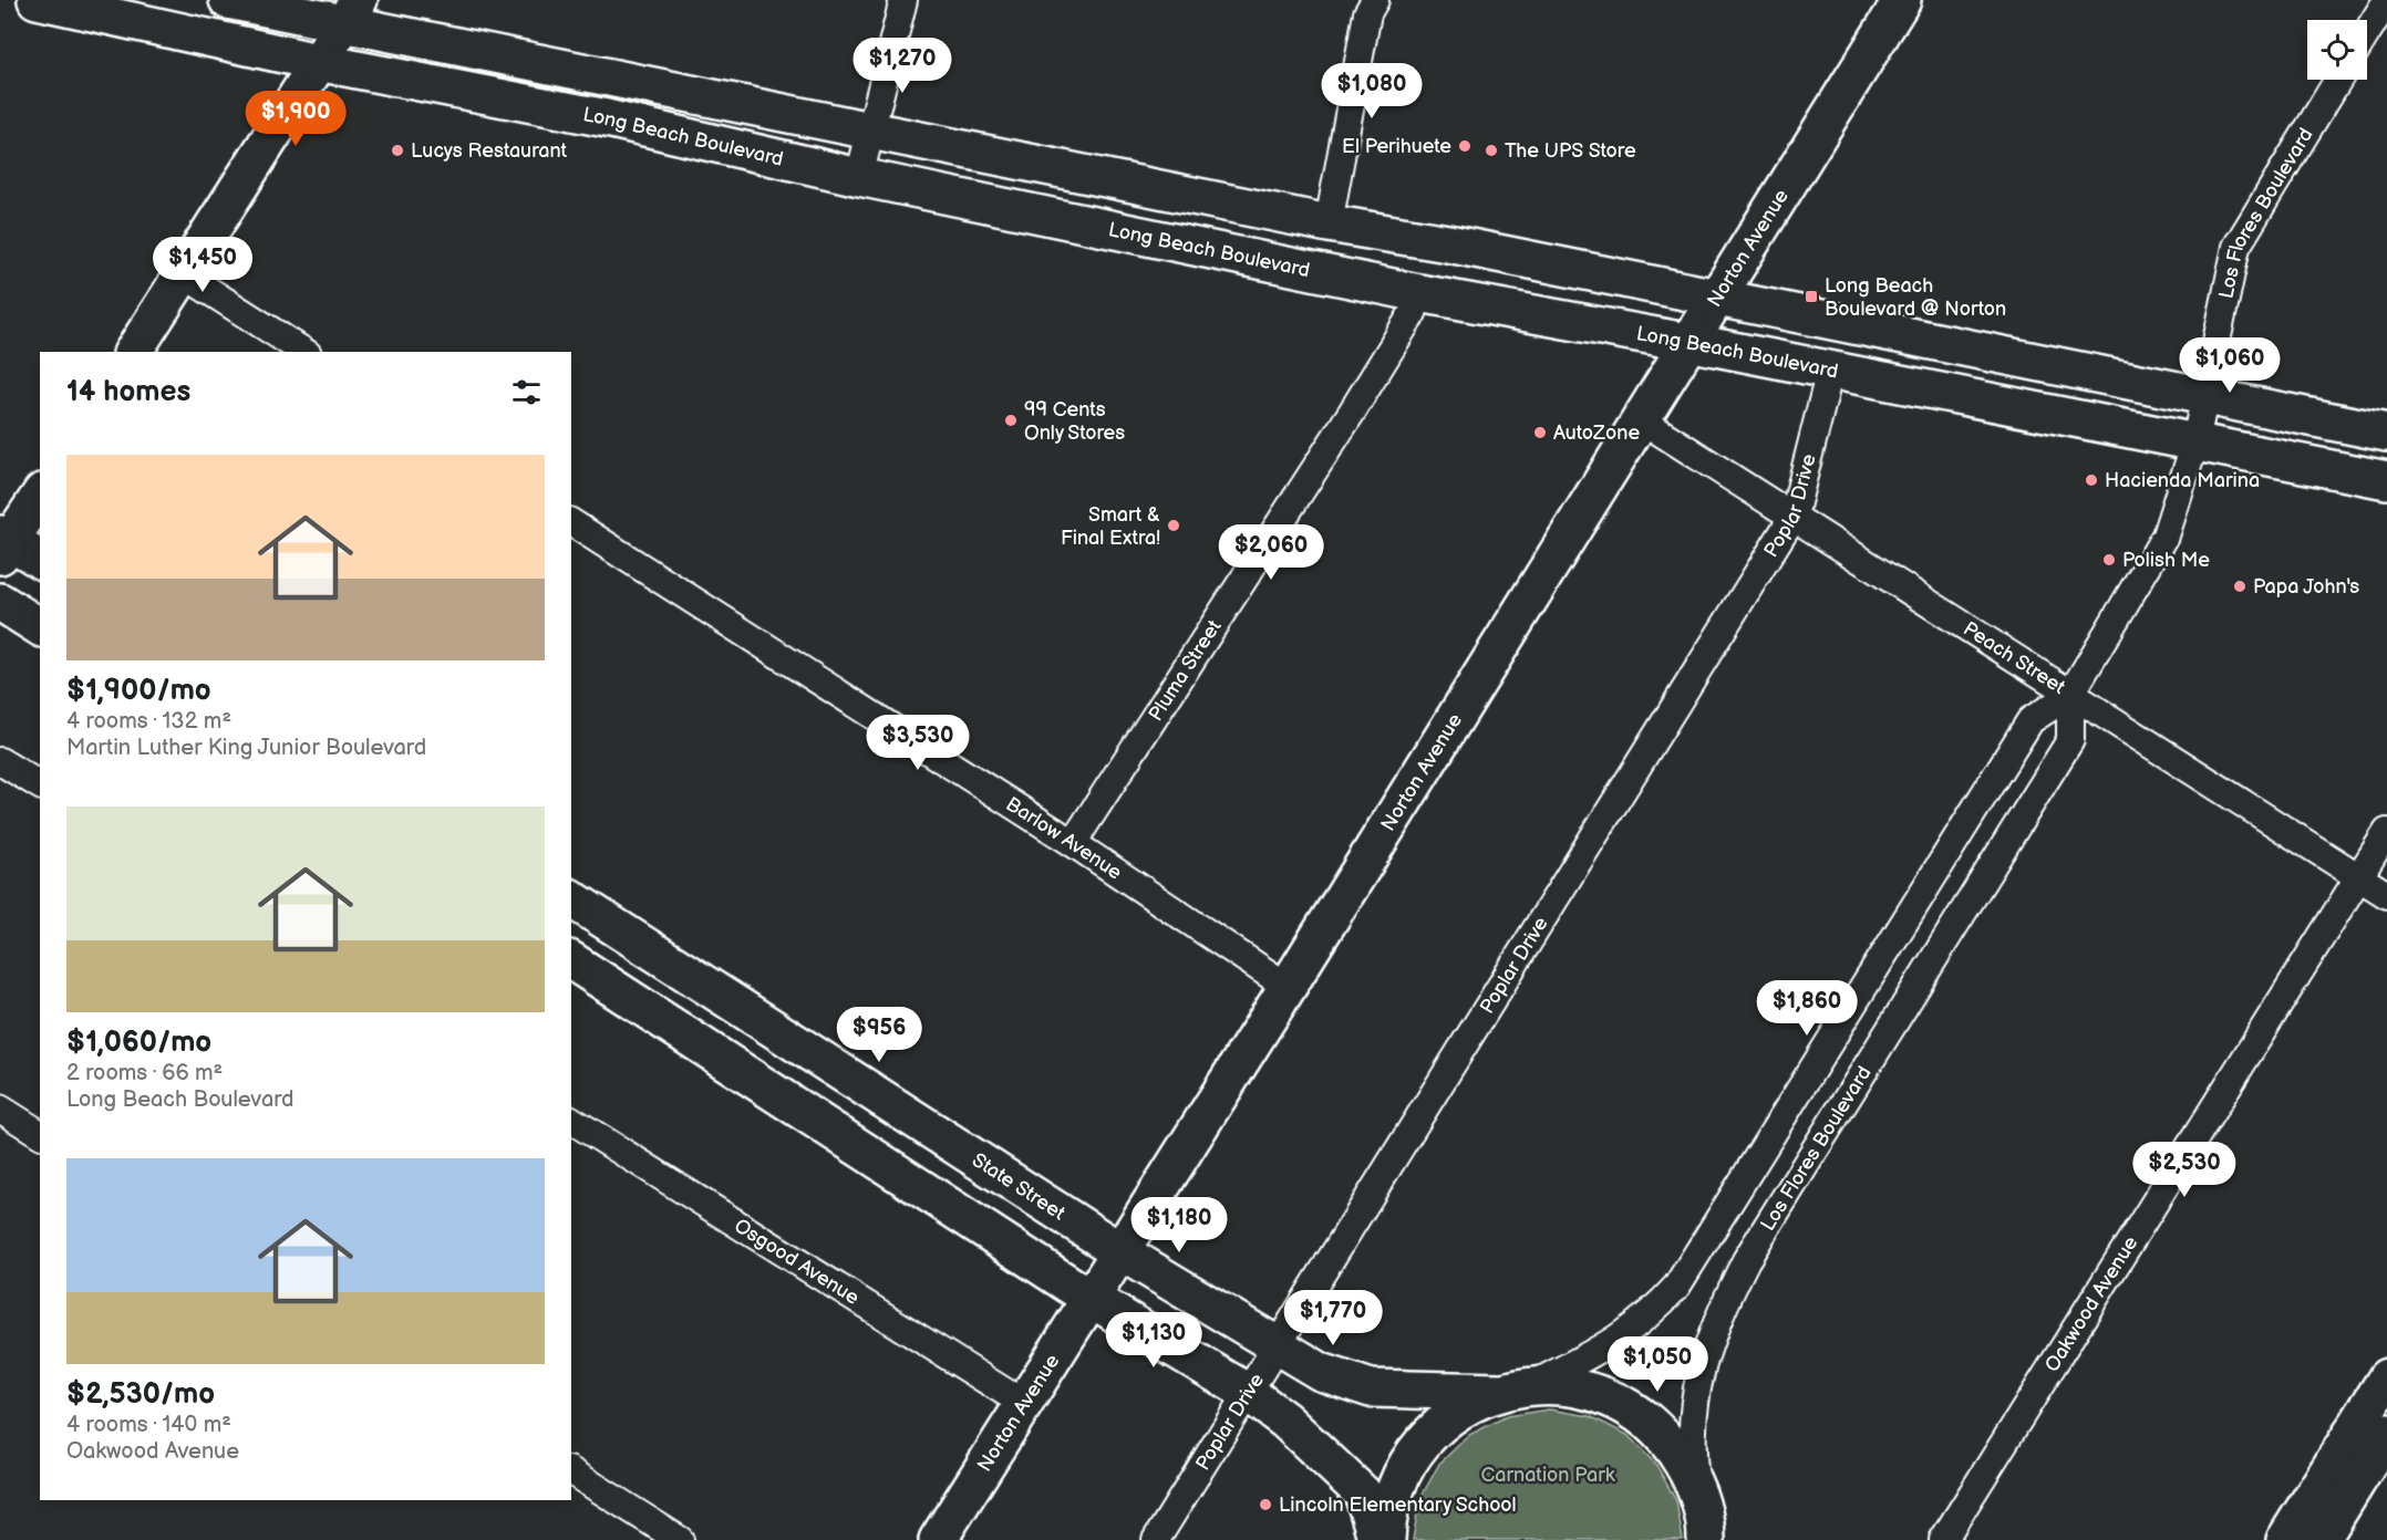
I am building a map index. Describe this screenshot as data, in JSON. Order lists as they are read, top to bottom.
{
  "streets": {
    "main road": ["Long Beach Boulevard", "Norton Avenue", "State Street"],
    "street": [
      "Los Flores Boulevard",
      "Poplar Drive",
      "Peach Street",
      "Pluma Street",
      "Barlow Avenue",
      "Osgood Avenue",
      "Oakwood Avenue"
    ]
  },
  "crossings": [
    ["Long Beach Boulevard", "Los Flores Boulevard"],
    ["Long Beach Boulevard", "Norton Avenue"],
    ["Long Beach Boulevard", "Poplar Drive"],
    ["Long Beach Boulevard", "Pluma Street"],
    ["Los Flores Boulevard", "Peach Street"],
    ["Los Flores Boulevard", "State Street"],
    ["Norton Avenue", "Peach Street"],
    ["Norton Avenue", "Barlow Avenue"],
    ["Norton Avenue", "State Street"],
    ["Norton Avenue", "Osgood Avenue"],
    ["Poplar Drive", "Peach Street"],
    ["Poplar Drive", "State Street"],
    ["Peach Street", "Oakwood Avenue"],
    ["Pluma Street", "Barlow Avenue"]
  ],
  "parks": ["Carnation Park"],
  "places": {
    "other": [
      "El Perihuete",
      "Lucys Restaurant",
      "The UPS Store",
      "99 Cents Only Stores",
      "AutoZone",
      "Hacienda Marina",
      "Smart & Final Extra!",
      "Polish Me",
      "Papa John's",
      "Lincoln Elementary School"
    ],
    "transit": ["Long Beach Boulevard @ Norton"]
  },
  "page": {
    "price": [
      "$1,270",
      "$1,080",
      "$1,900",
      "$1,450",
      "$1,060",
      "$2,060",
      "$3,530",
      "$1,860",
      "$956",
      "$2,530",
      "$1,180",
      "$1,770",
      "$1,130",
      "$1,050"
    ],
    "heading": "14 homes",
    "list": [
      {
        "name": "$1,900/mo",
        "note": "4 rooms · 132 m² · Martin Luther King Junior Boulevard"
      },
      {
        "name": "$1,060/mo",
        "note": "2 rooms · 66 m² · Long Beach Boulevard"
      },
      {
        "name": "$2,530/mo",
        "note": "4 rooms · 140 m² · Oakwood Avenue"
      }
    ]
  }
}
